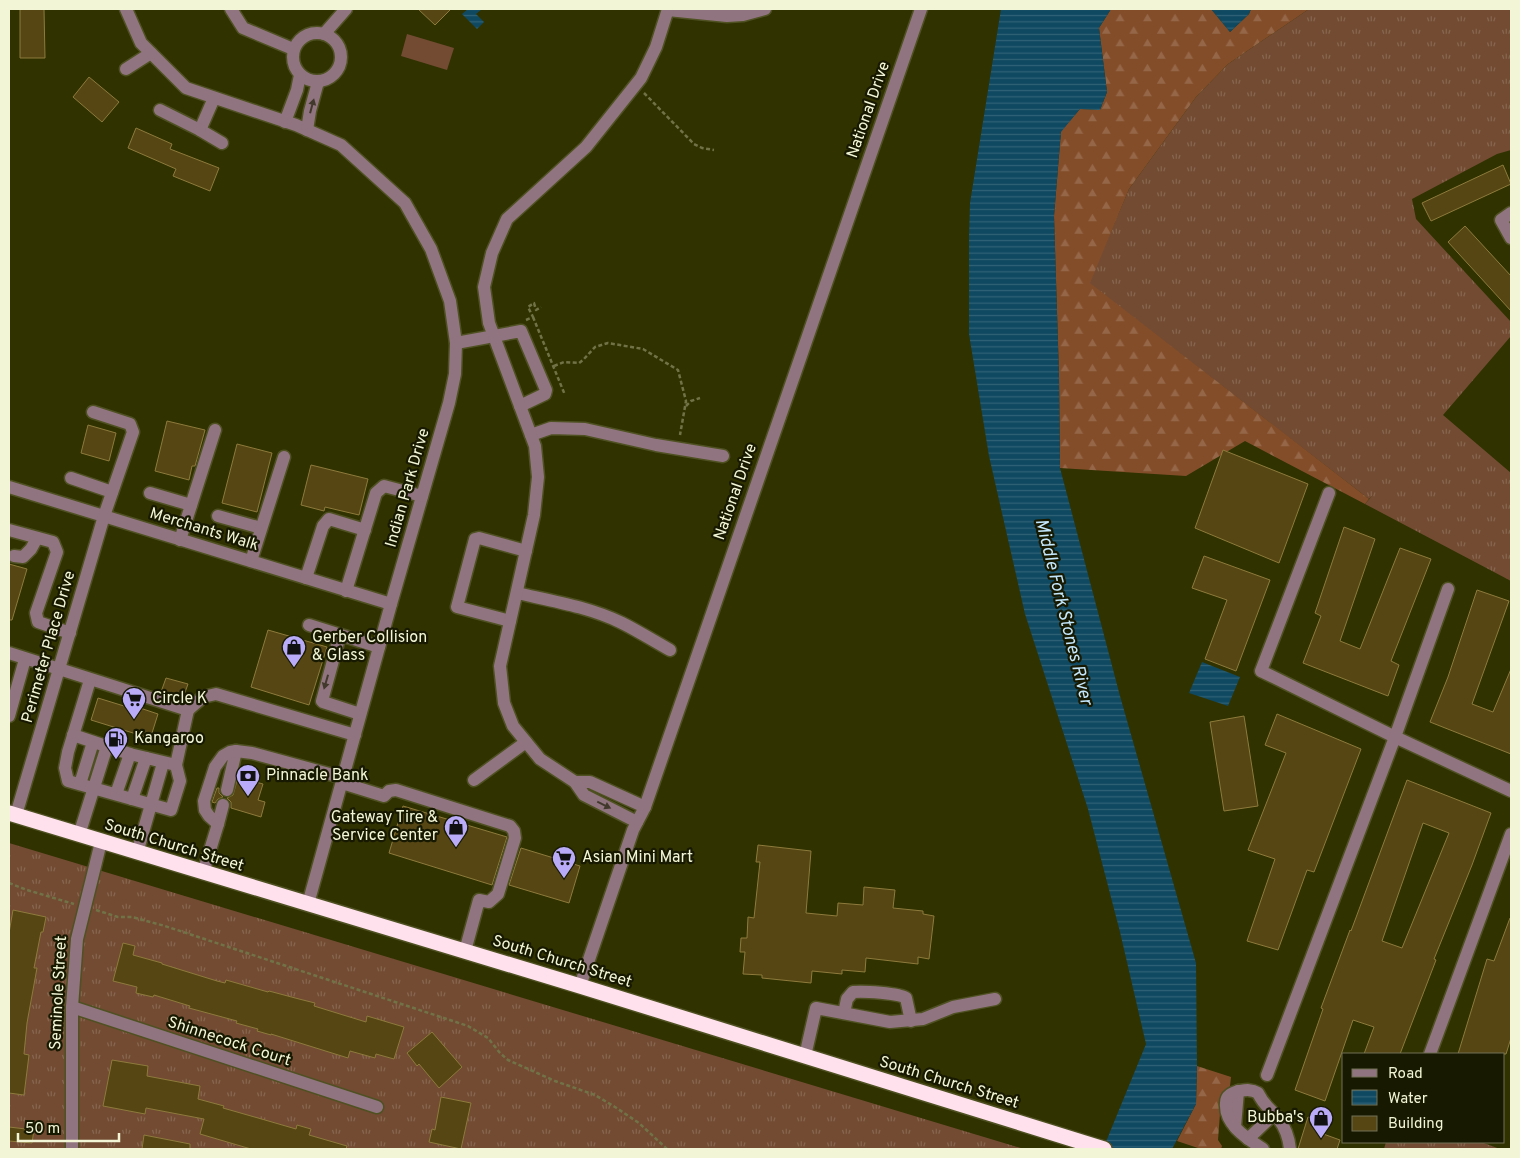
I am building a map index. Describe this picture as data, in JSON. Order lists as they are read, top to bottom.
{
  "streets": {
    "highway": ["South Church Street"],
    "street": [
      "National Drive",
      "Indian Park Drive",
      "Merchants Walk",
      "Perimeter Place Drive",
      "Seminole Street",
      "Shinnecock Court"
    ]
  },
  "crossings": [
    ["National Drive", "South Church Street"],
    ["Indian Park Drive", "Merchants Walk"],
    ["Indian Park Drive", "South Church Street"],
    ["Merchants Walk", "Perimeter Place Drive"],
    ["Perimeter Place Drive", "South Church Street"],
    ["South Church Street", "Seminole Street"],
    ["Seminole Street", "Shinnecock Court"]
  ],
  "water": ["Middle Fork Stones River"],
  "places": {
    "shop": ["Gerber Collision & Glass", "Gateway Tire & Service Center", "Bubba's"],
    "supermarket": ["Circle K", "Asian Mini Mart"],
    "fuel station": ["Kangaroo"],
    "bank": ["Pinnacle Bank"]
  },
  "legend": ["Road", "Water", "Building"],
  "scale_bar": "50 m"
}
